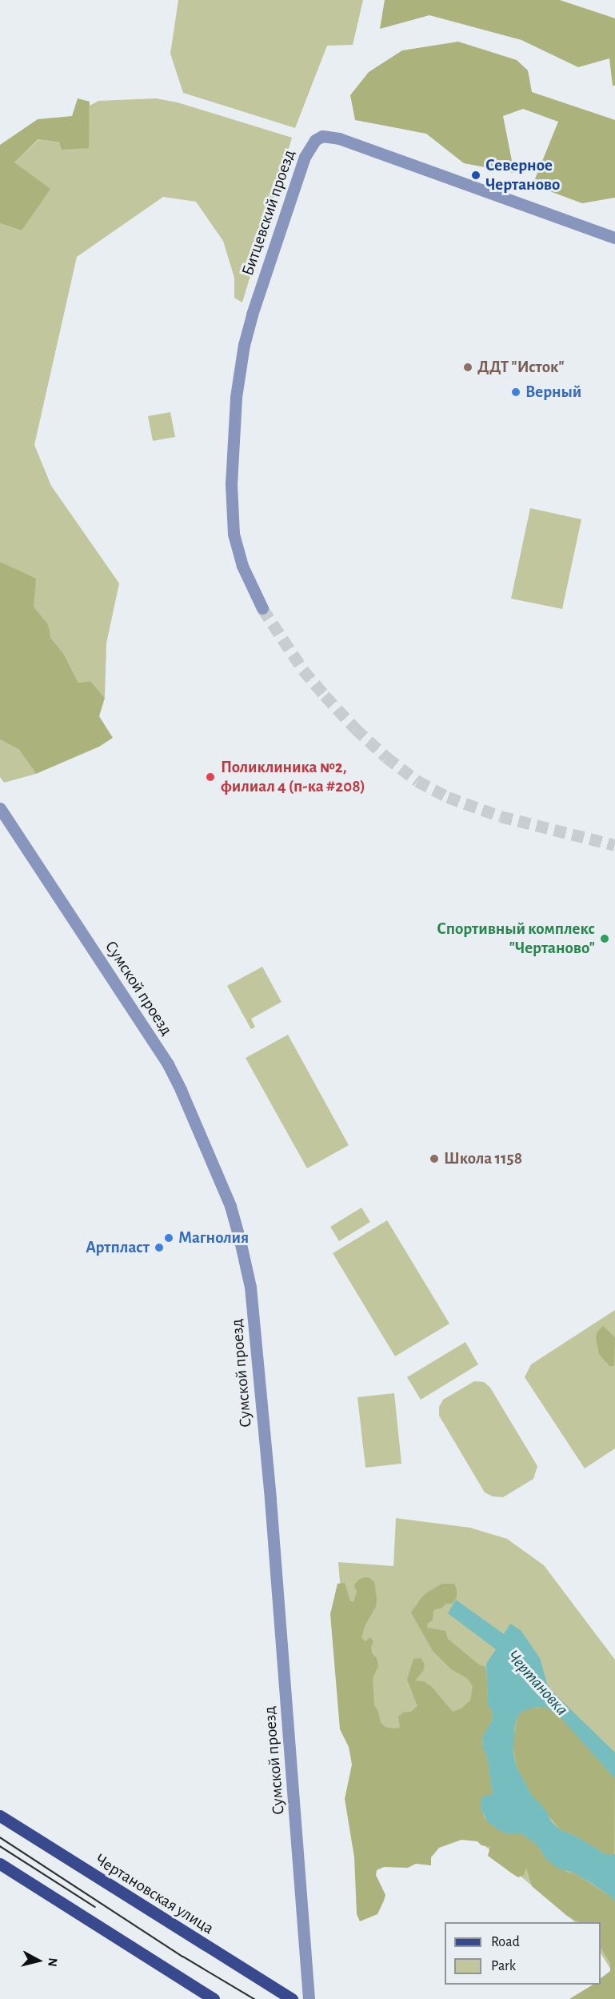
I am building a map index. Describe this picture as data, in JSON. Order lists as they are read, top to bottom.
{
  "streets": {
    "main road": ["Чертановская улица"],
    "street": ["Битцевский проезд", "Сумской проезд"]
  },
  "water": ["Чертановка"],
  "places": [
    "Северное Чертаново",
    "ДДТ \"Исток\"",
    "Верный",
    "Поликлиника №2, филиал 4 (п-ка #208)",
    "Спортивный комплекс \"Чертаново\"",
    "Школа 1158",
    "Магнолия",
    "Артпласт"
  ],
  "legend": ["Road", "Park"],
  "north": "right"
}
